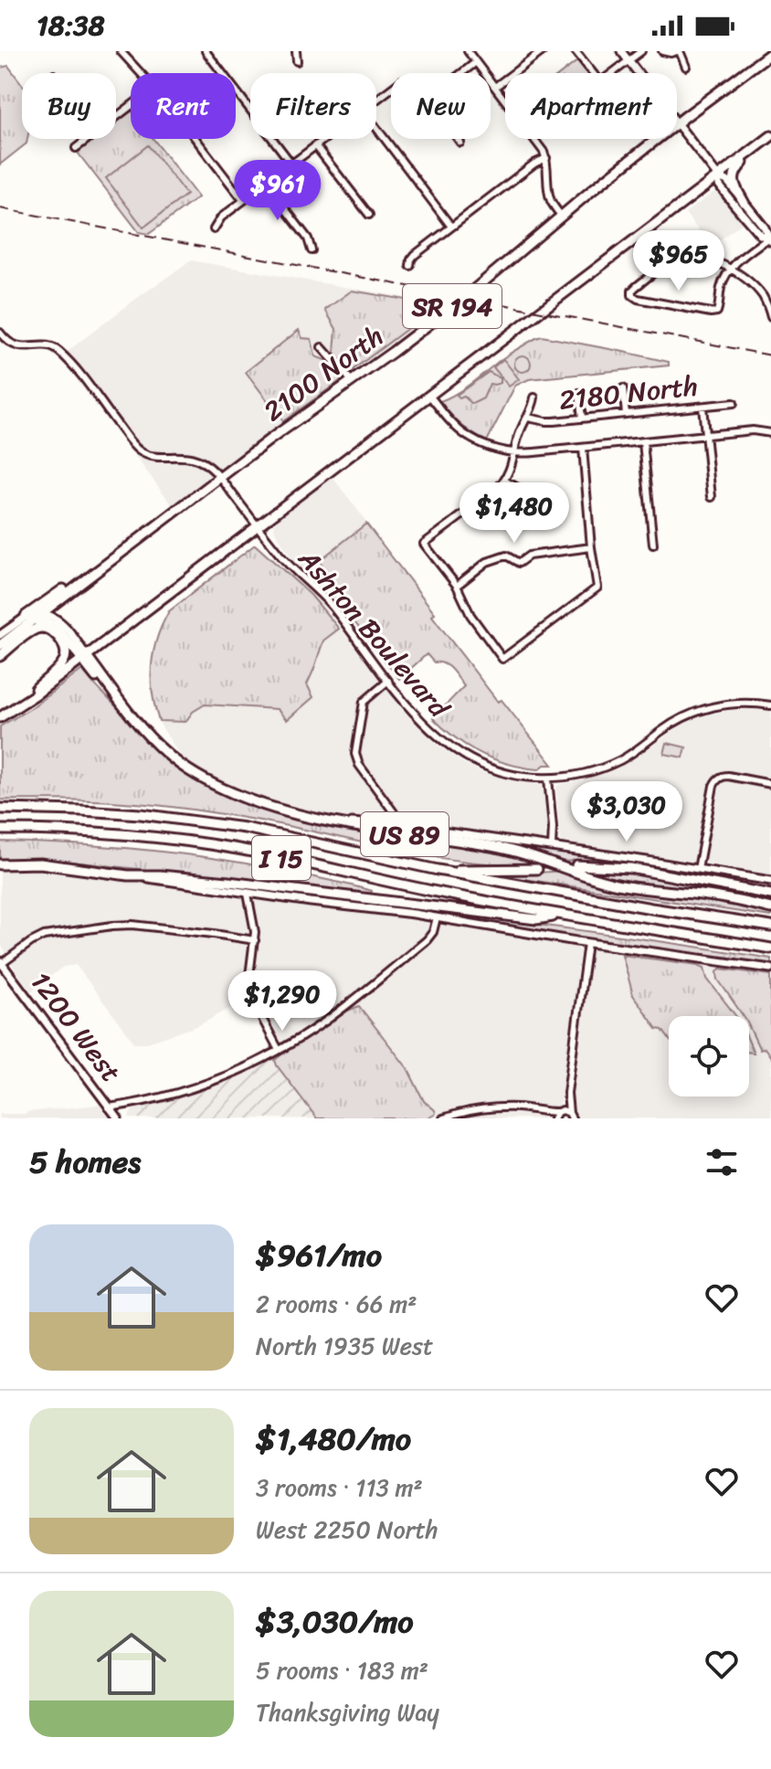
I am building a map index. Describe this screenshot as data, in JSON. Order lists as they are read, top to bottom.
{
  "streets": {
    "highway": [
      "SR 194",
      "2100 North",
      "US 89",
      "I 15"
    ],
    "main road": ["1200 West"],
    "street": ["2180 North", "Ashton Boulevard"]
  },
  "crossings": [
    ["SR 194", "Ashton Boulevard"],
    ["SR 194", "US 89"],
    ["2100 North", "Ashton Boulevard"]
  ],
  "page": {
    "status": "18:38",
    "chip": [
      "Buy",
      "Rent",
      "Filters",
      "New",
      "Apartment"
    ],
    "price": [
      "$961",
      "$965",
      "$1,480",
      "$3,030",
      "$1,290"
    ],
    "heading": "5 homes",
    "list": [
      {
        "name": "$961/mo",
        "note": "2 rooms · 66 m² · North 1935 West"
      },
      {
        "name": "$1,480/mo",
        "note": "3 rooms · 113 m² · West 2250 North"
      },
      {
        "name": "$3,030/mo",
        "note": "5 rooms · 183 m² · Thanksgiving Way"
      }
    ]
  }
}
